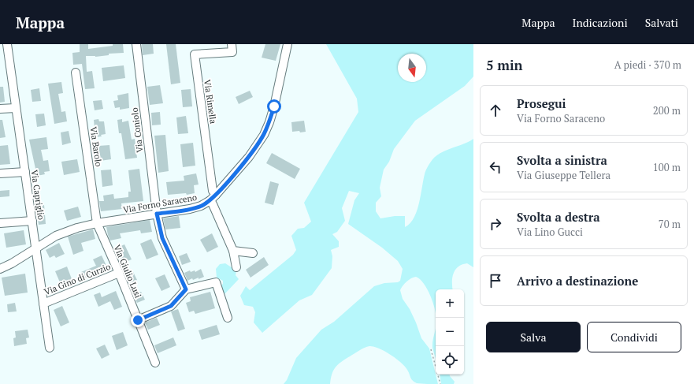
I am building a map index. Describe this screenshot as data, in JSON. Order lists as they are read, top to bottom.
{
  "streets": {
    "street": [
      "Via Rimella",
      "Via Coniolo",
      "Via Barolo",
      "Via Capriglio",
      "Via Forno Saraceno",
      "Via Giulio Lusi",
      "Via Gino di Curzio"
    ]
  },
  "crossings": [
    ["Via Rimella", "Via Forno Saraceno"],
    ["Via Coniolo", "Via Forno Saraceno"],
    ["Via Barolo", "Via Forno Saraceno"],
    ["Via Barolo", "Via Giulio Lusi"],
    ["Via Capriglio", "Via Forno Saraceno"],
    ["Via Capriglio", "Via Gino di Curzio"],
    ["Via Forno Saraceno", "Via Giulio Lusi"],
    ["Via Giulio Lusi", "Via Gino di Curzio"]
  ],
  "north": "bottom",
  "page": {
    "header": "Mappa",
    "nav": ["Mappa", "Indicazioni", "Salvati"],
    "heading": ["5 min", "A piedi · 370 m"],
    "list": [
      ["Prosegui", "Via Forno Saraceno", "200 m"],
      ["Svolta a sinistra", "Via Giuseppe Tellera", "100 m"],
      ["Svolta a destra", "Via Lino Gucci", "70 m"],
      "Arrivo a destinazione"
    ],
    "map_buttons": ["+", "−"],
    "buttons": ["Salva", "Condividi"]
  }
}
